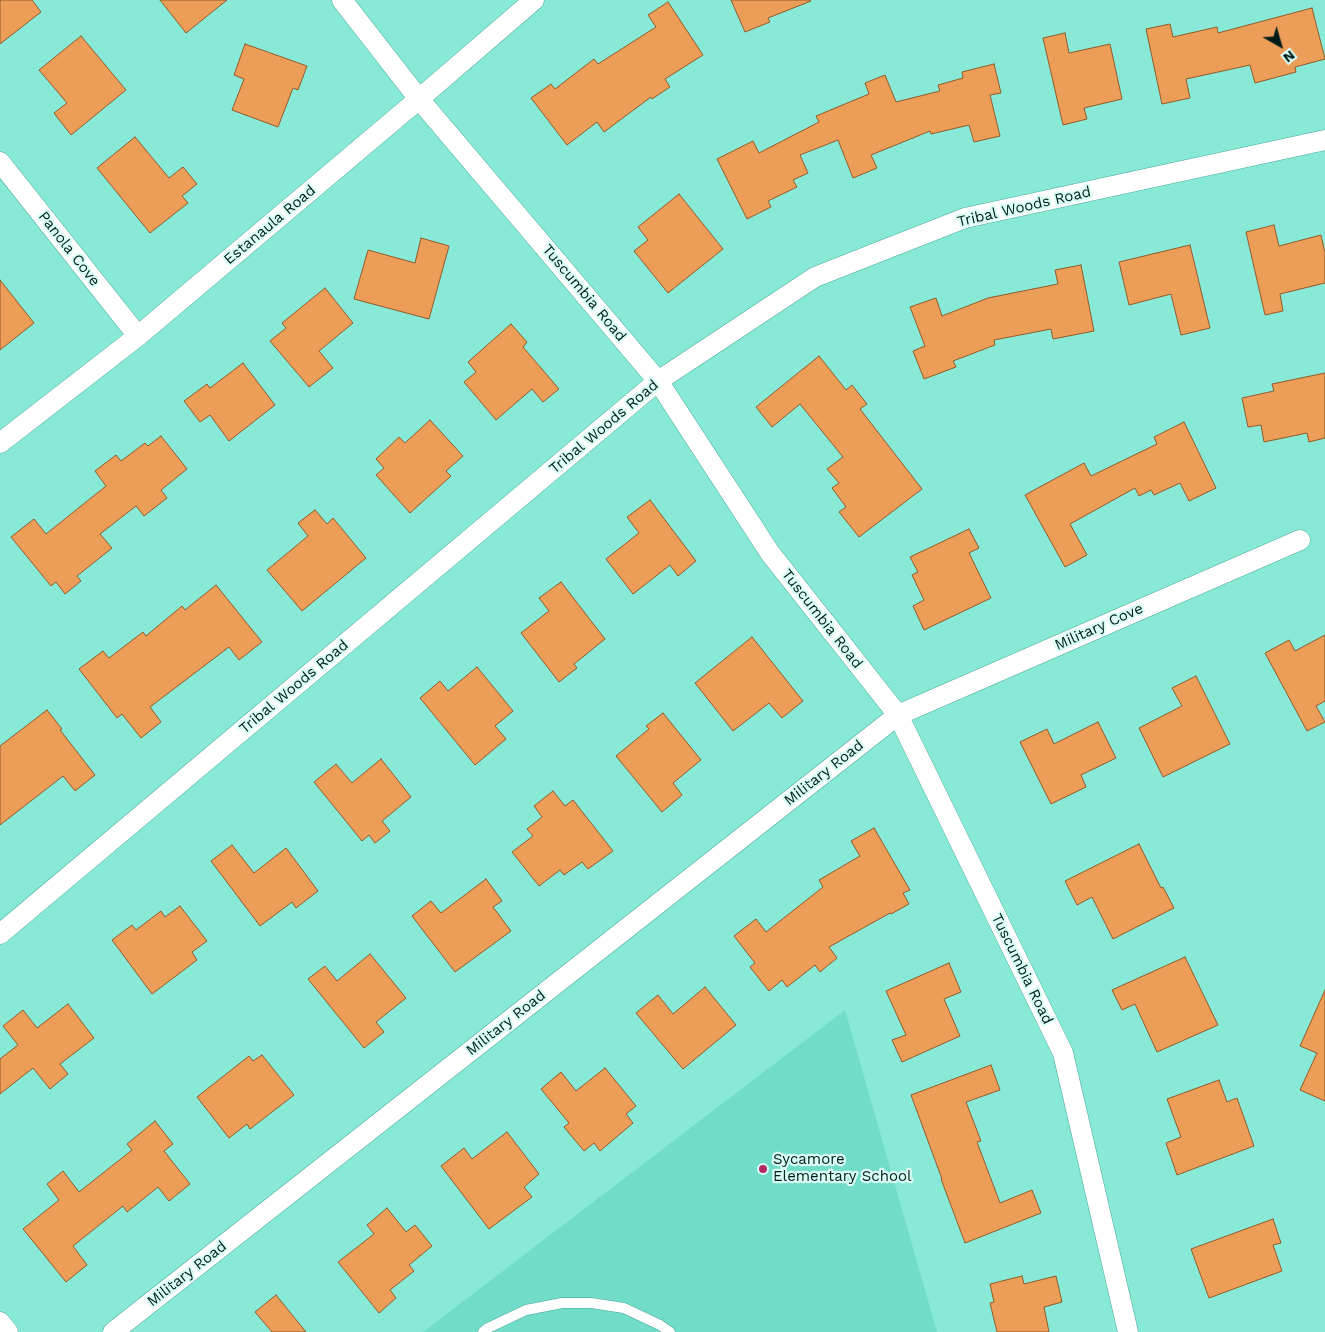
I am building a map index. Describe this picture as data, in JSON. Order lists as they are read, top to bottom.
{
  "streets": {
    "street": [
      "Tribal Woods Road",
      "Estanaula Road",
      "Panola Cove",
      "Tuscumbia Road",
      "Military Cove",
      "Military Road"
    ]
  },
  "crossings": [
    ["Tribal Woods Road", "Tuscumbia Road"],
    ["Estanaula Road", "Panola Cove"],
    ["Estanaula Road", "Tuscumbia Road"],
    ["Tuscumbia Road", "Military Cove"],
    ["Tuscumbia Road", "Military Road"],
    ["Military Cove", "Military Road"]
  ],
  "places": ["Sycamore Elementary School"],
  "north": "bottom right"
}
